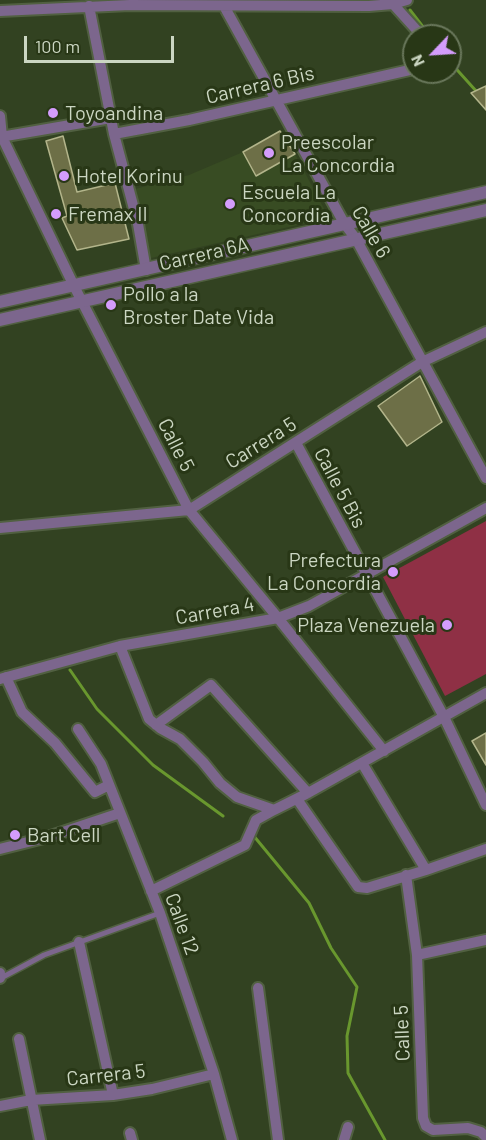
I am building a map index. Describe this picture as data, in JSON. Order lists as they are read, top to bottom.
{
  "streets": {
    "street": [
      "Carrera 6 Bis",
      "Calle 6",
      "Carrera 6A",
      "Carrera 5",
      "Calle 5",
      "Calle 5 Bis",
      "Carrera 4",
      "Calle 12"
    ]
  },
  "crossings": [
    ["Carrera 6 Bis", "Calle 6"],
    ["Calle 6", "Carrera 6A"],
    ["Calle 6", "Carrera 5"],
    ["Carrera 6A", "Calle 5"],
    ["Carrera 5", "Calle 5"],
    ["Carrera 5", "Calle 5 Bis"],
    ["Carrera 5", "Calle 12"],
    ["Calle 5", "Carrera 4"],
    ["Calle 5 Bis", "Carrera 4"]
  ],
  "places": [
    "Toyoandina",
    "Preescolar La Concordia",
    "Hotel Korinu",
    "Escuela La Concordia",
    "Fremax II",
    "Pollo a la Broster Date Vida",
    "Prefectura La Concordia",
    "Plaza Venezuela",
    "Bart Cell"
  ],
  "scale_bar": "100 m",
  "north": "bottom left"
}
